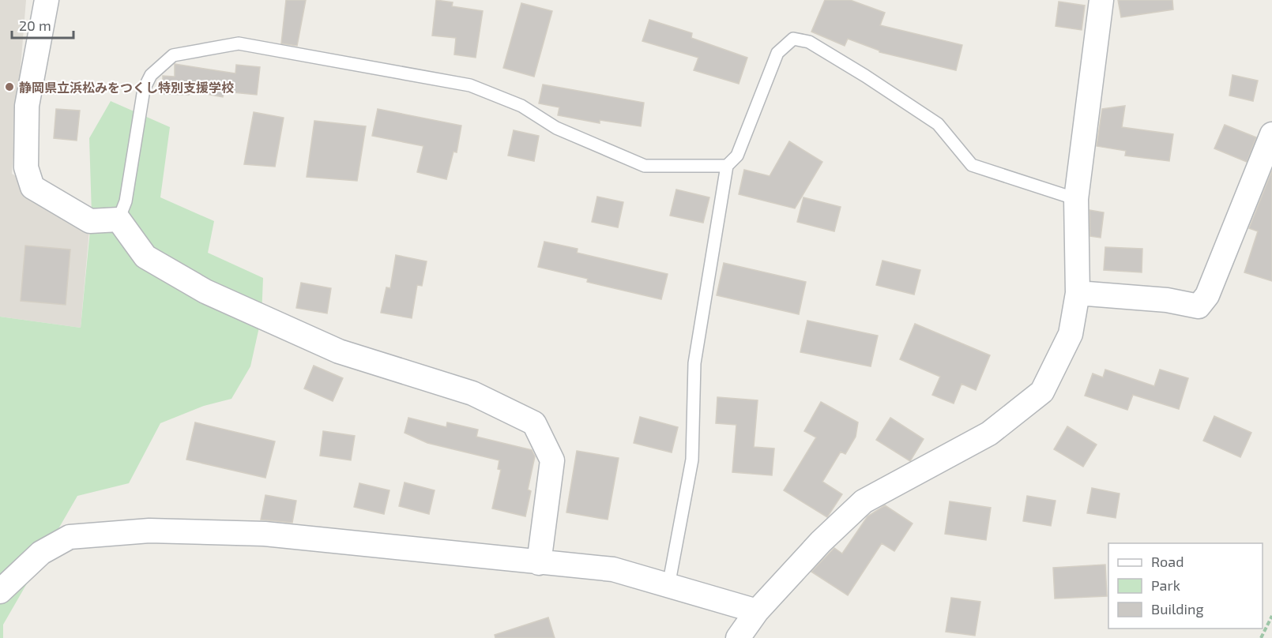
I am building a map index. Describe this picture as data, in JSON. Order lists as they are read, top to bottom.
{
  "places": ["静岡県立浜松みをつくし特別支援学校"],
  "legend": ["Road", "Park", "Building"],
  "scale_bar": "20 m"
}
